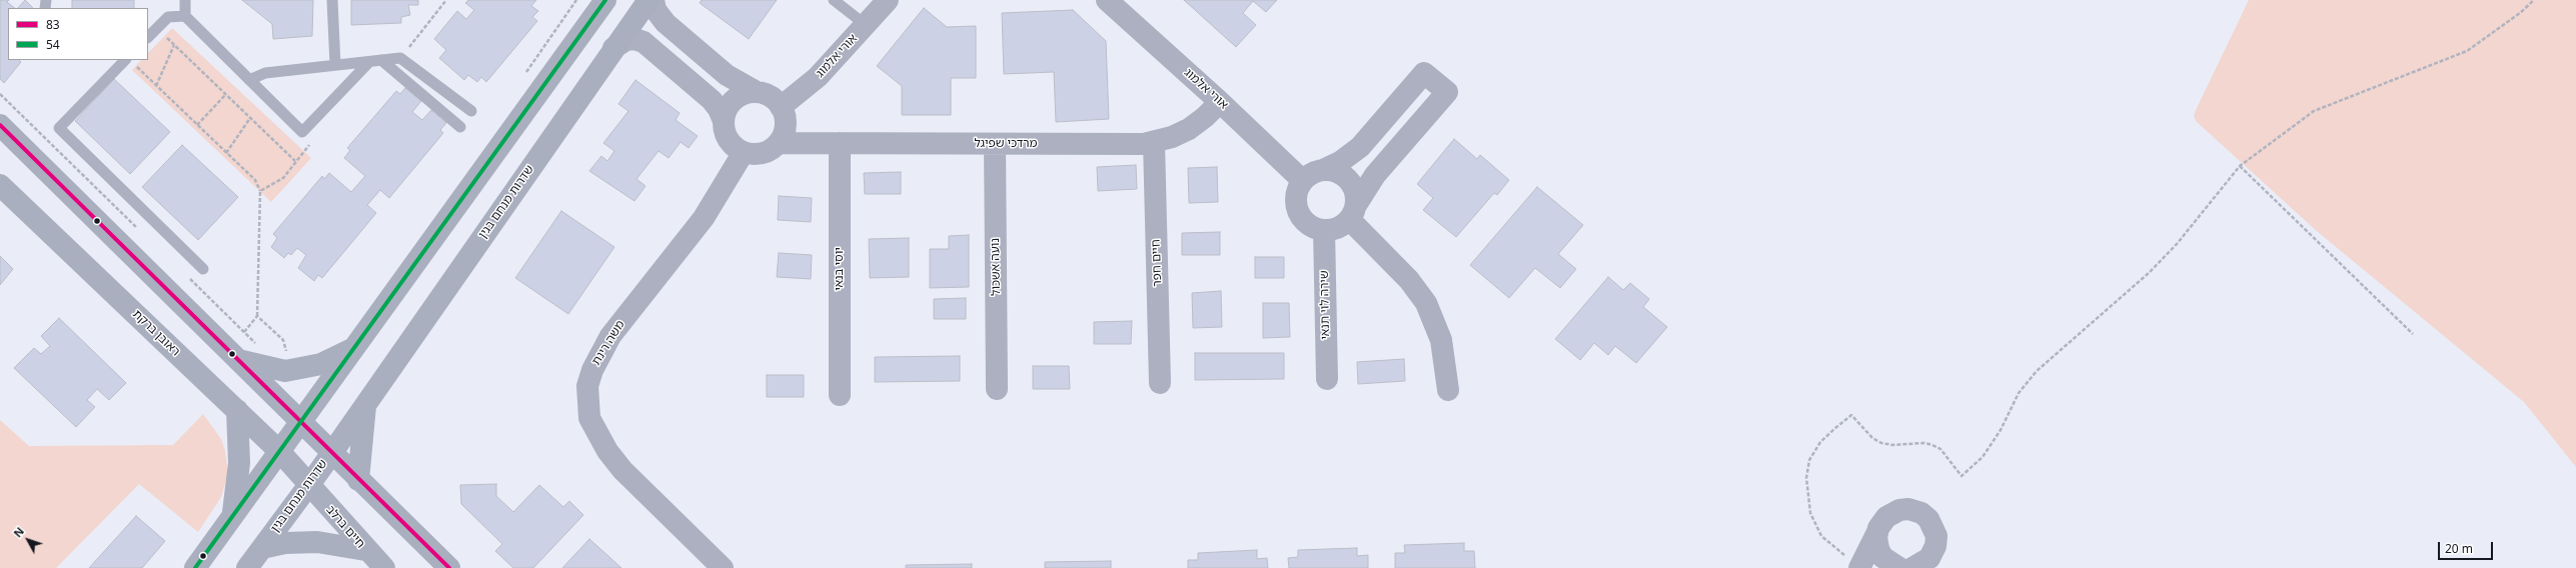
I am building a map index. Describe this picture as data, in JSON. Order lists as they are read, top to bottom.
{
  "streets": {
    "street": [
      "אורי אלמוג",
      "מרדכי שפיגל",
      "שדרות מנחם בגין",
      "חיים חפר",
      "נועה אשכול",
      "יוסי בנאי",
      "שירה לוי תנאי",
      "ראובן ברקת",
      "משה רינת",
      "חיים ברלב"
    ]
  },
  "crossings": [
    ["אורי אלמוג", "מרדכי שפיגל"],
    ["אורי אלמוג", "שירה לוי תנאי"],
    ["אורי אלמוג", "משה רינת"],
    ["מרדכי שפיגל", "חיים חפר"],
    ["מרדכי שפיגל", "נועה אשכול"],
    ["מרדכי שפיגל", "יוסי בנאי"],
    ["מרדכי שפיגל", "משה רינת"],
    ["שדרות מנחם בגין", "ראובן ברקת"],
    ["שדרות מנחם בגין", "חיים ברלב"],
    ["ראובן ברקת", "חיים ברלב"]
  ],
  "lines": ["transit line 54", "transit line 83"],
  "legend": ["83", "54"],
  "scale_bar": "20 m",
  "north": "top left"
}
